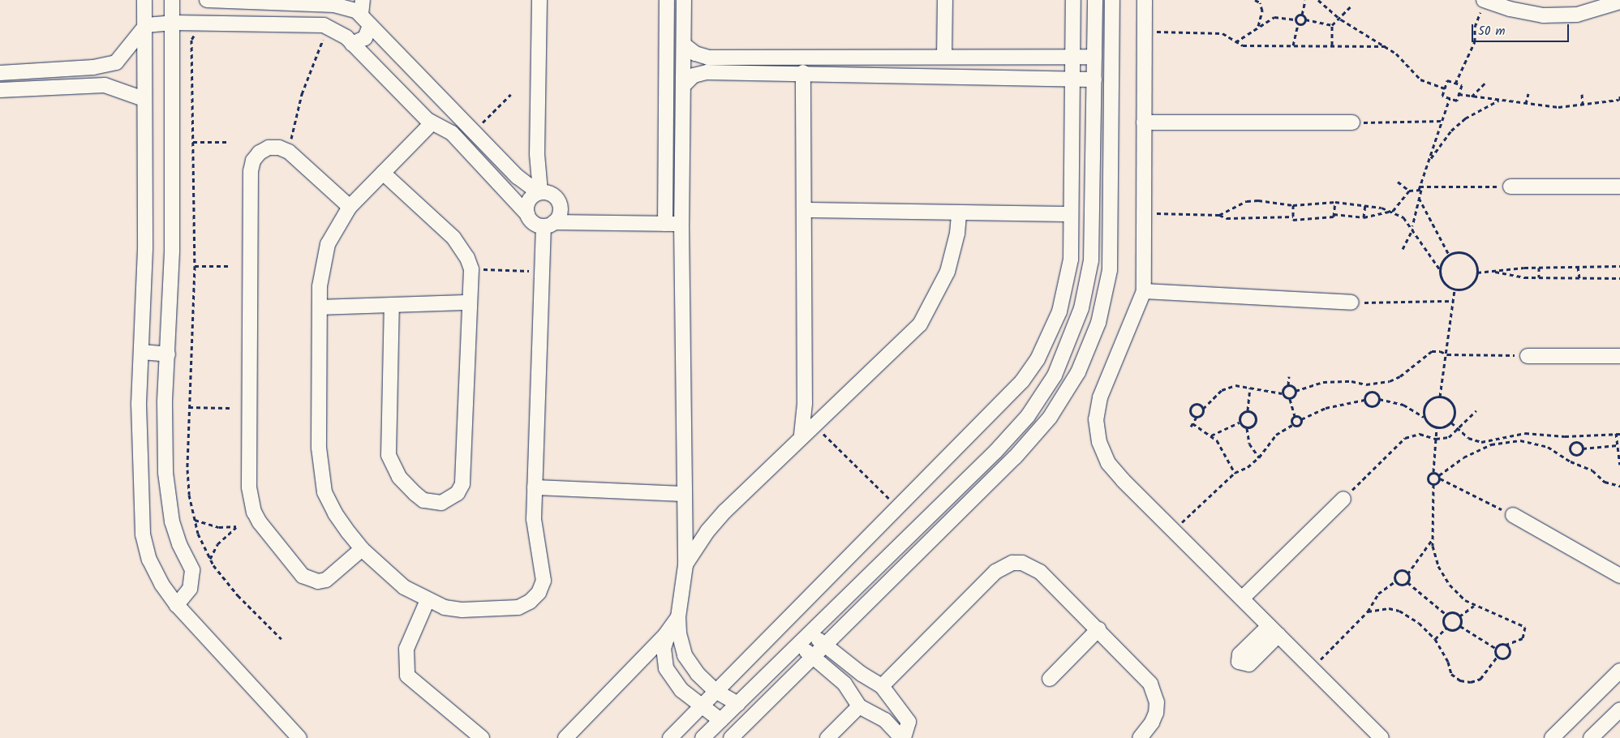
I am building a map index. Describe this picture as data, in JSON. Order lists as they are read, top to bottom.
{
  "scale_bar": "50 m"
}
